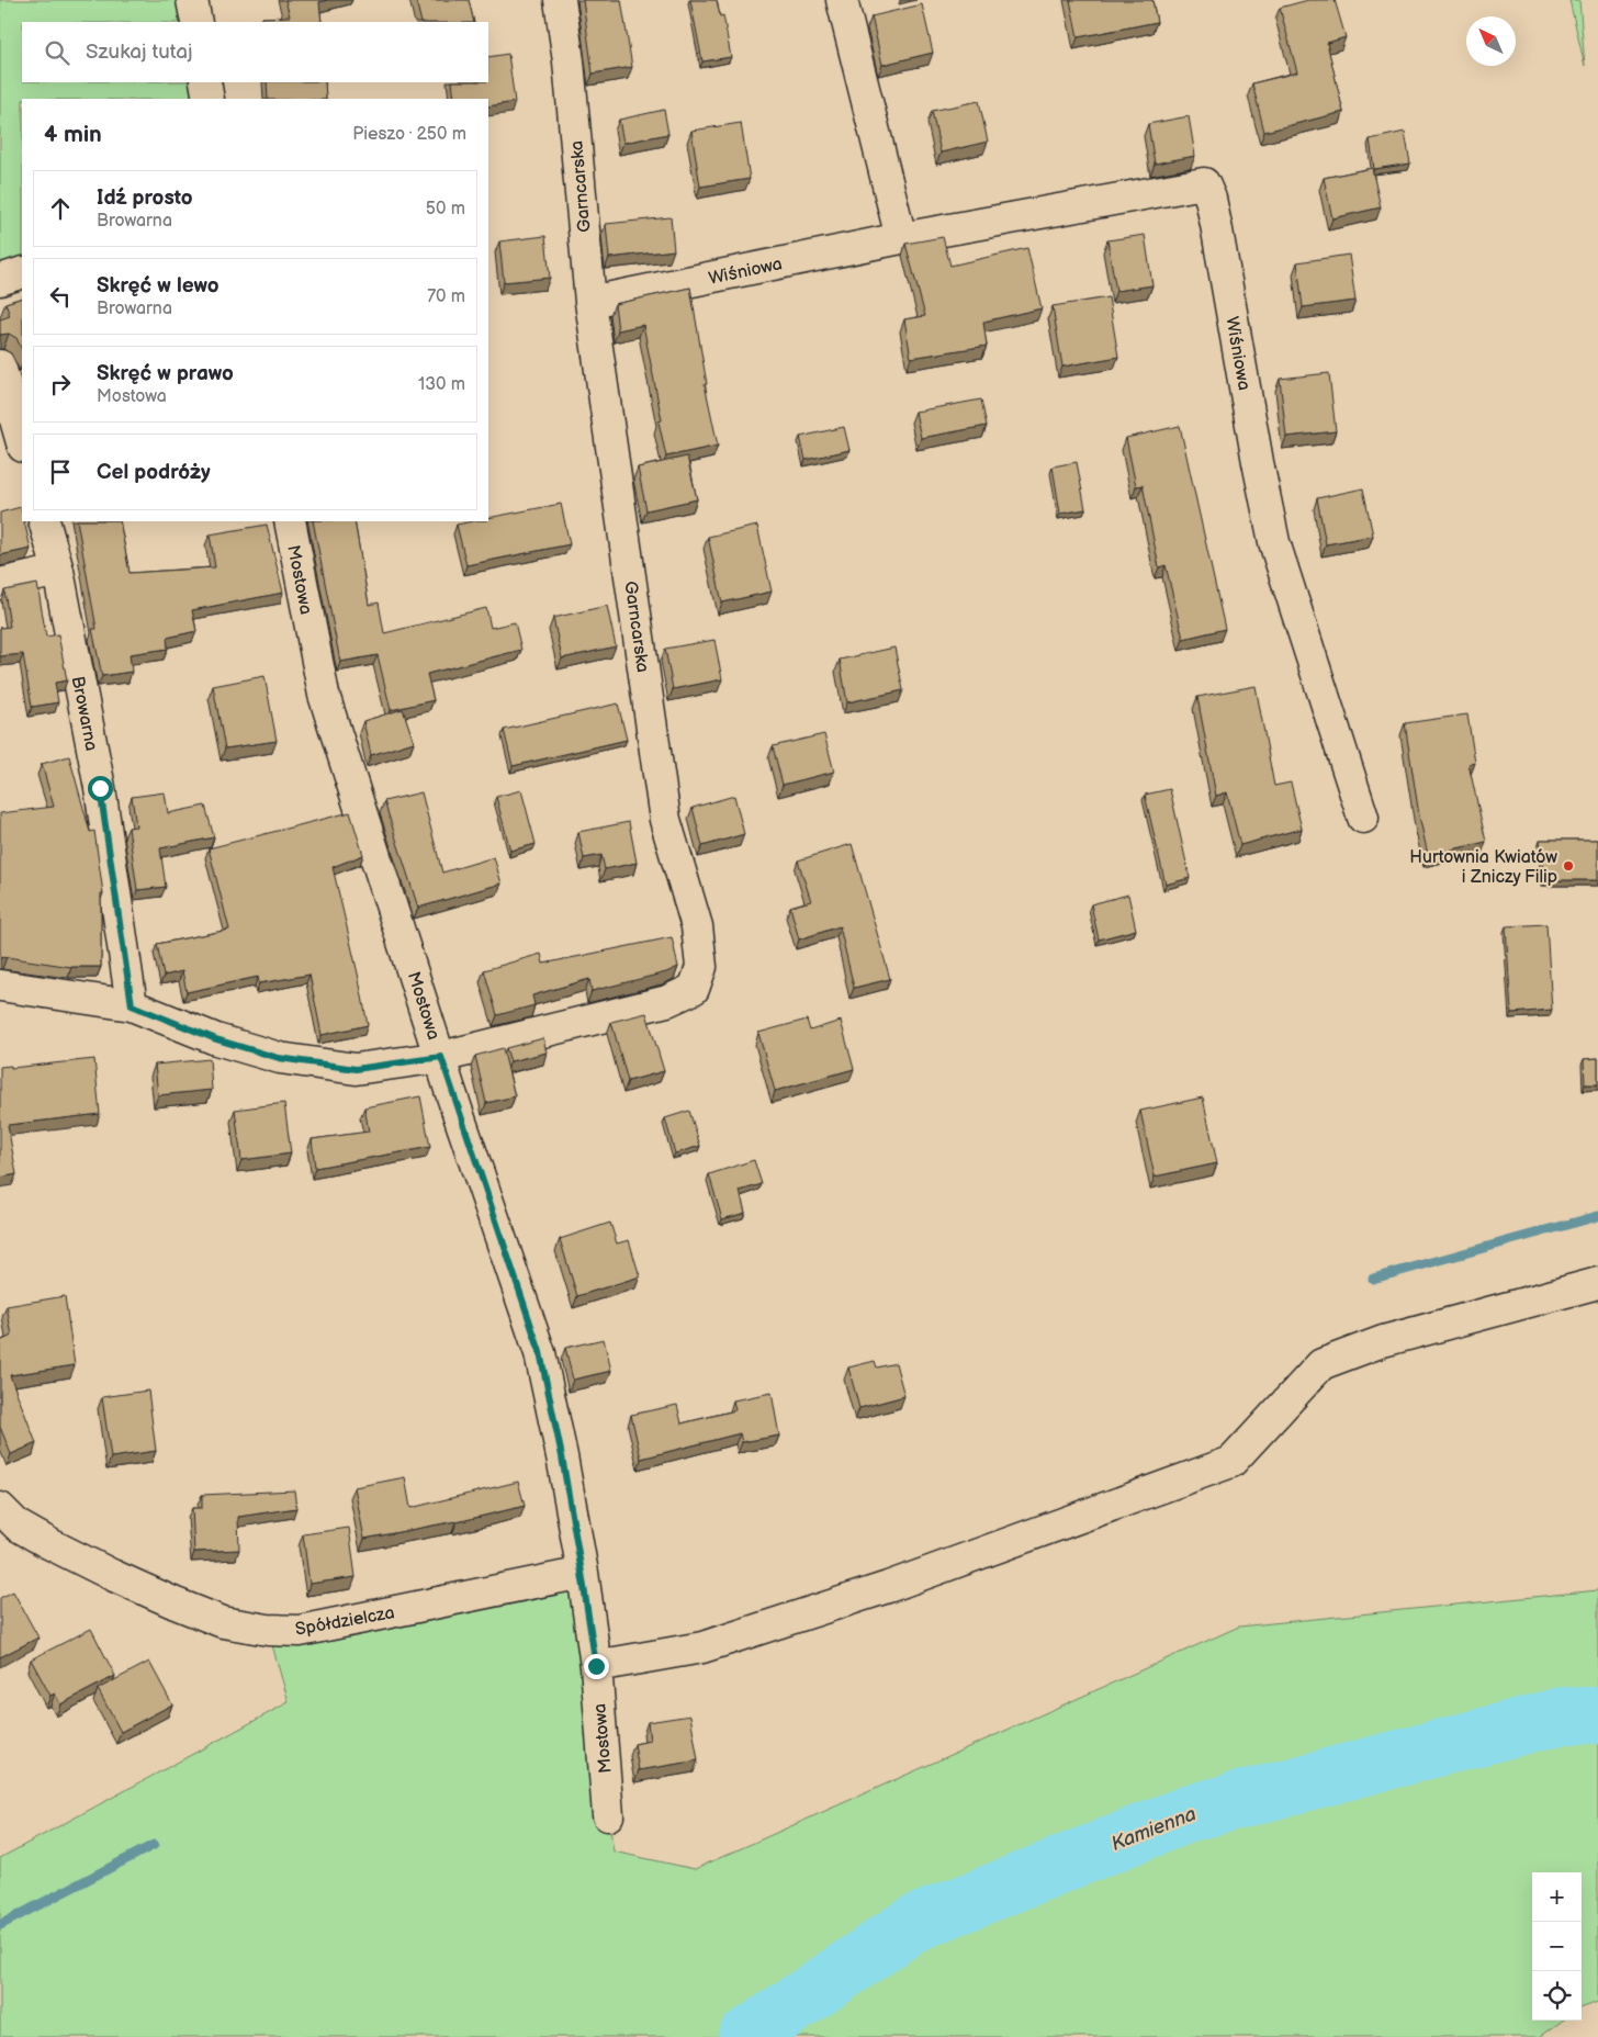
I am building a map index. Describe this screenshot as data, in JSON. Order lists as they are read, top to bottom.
{
  "streets": {
    "street": [
      "Garncarska",
      "Wiśniowa",
      "Mostowa",
      "Browarna",
      "Spółdzielcza"
    ]
  },
  "crossings": [
    ["Garncarska", "Wiśniowa"],
    ["Garncarska", "Mostowa"],
    ["Mostowa", "Spółdzielcza"]
  ],
  "water": ["Kamienna"],
  "places": ["Hurtownia Kwiatów i Zniczy Filip"],
  "north": "top left",
  "page": {
    "search": "Szukaj tutaj",
    "heading": ["4 min", "Pieszo · 250 m"],
    "list": [
      ["Idź prosto", "Browarna", "50 m"],
      ["Skręć w lewo", "Browarna", "70 m"],
      ["Skręć w prawo", "Mostowa", "130 m"],
      "Cel podróży"
    ],
    "map_buttons": ["+", "−"]
  }
}
